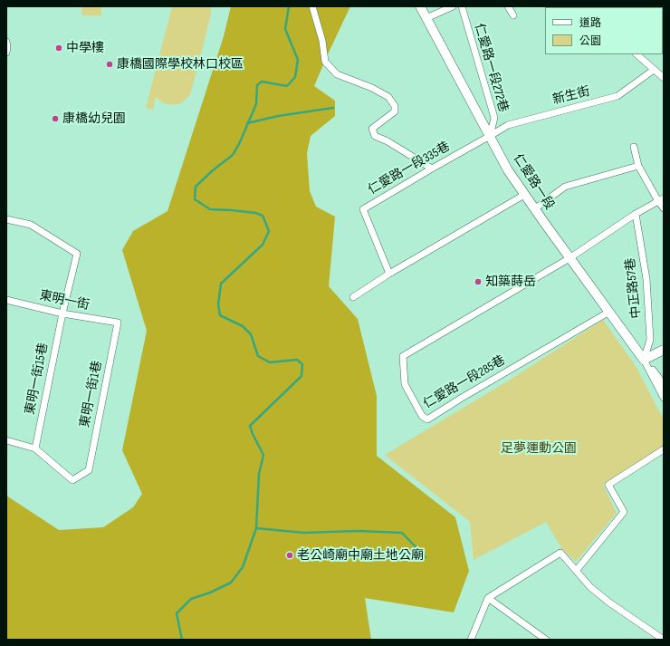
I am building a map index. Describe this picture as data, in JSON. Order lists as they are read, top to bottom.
{
  "streets": {
    "main road": ["仁愛路一段"],
    "street": [
      "仁愛路一段272巷",
      "新生街",
      "仁愛路一段335巷",
      "中正路57巷",
      "東明一街",
      "東明一街15巷",
      "仁愛路一段285巷",
      "東明一街1巷"
    ]
  },
  "crossings": [
    ["仁愛路一段272巷", "新生街"],
    ["仁愛路一段272巷", "仁愛路一段335巷"],
    ["仁愛路一段272巷", "仁愛路一段"],
    ["新生街", "仁愛路一段335巷"],
    ["新生街", "仁愛路一段"],
    ["仁愛路一段335巷", "仁愛路一段"],
    ["仁愛路一段", "中正路57巷"],
    ["仁愛路一段", "仁愛路一段285巷"],
    ["東明一街", "東明一街15巷"],
    ["東明一街", "東明一街1巷"],
    ["東明一街15巷", "東明一街1巷"]
  ],
  "parks": ["足夢運動公園"],
  "places": [
    "中學樓",
    "康橋國際學校林口校區",
    "康橋幼兒園",
    "知築蒔岳",
    "老公崎廟中廟土地公廟"
  ],
  "legend": ["道路", "公園"]
}
